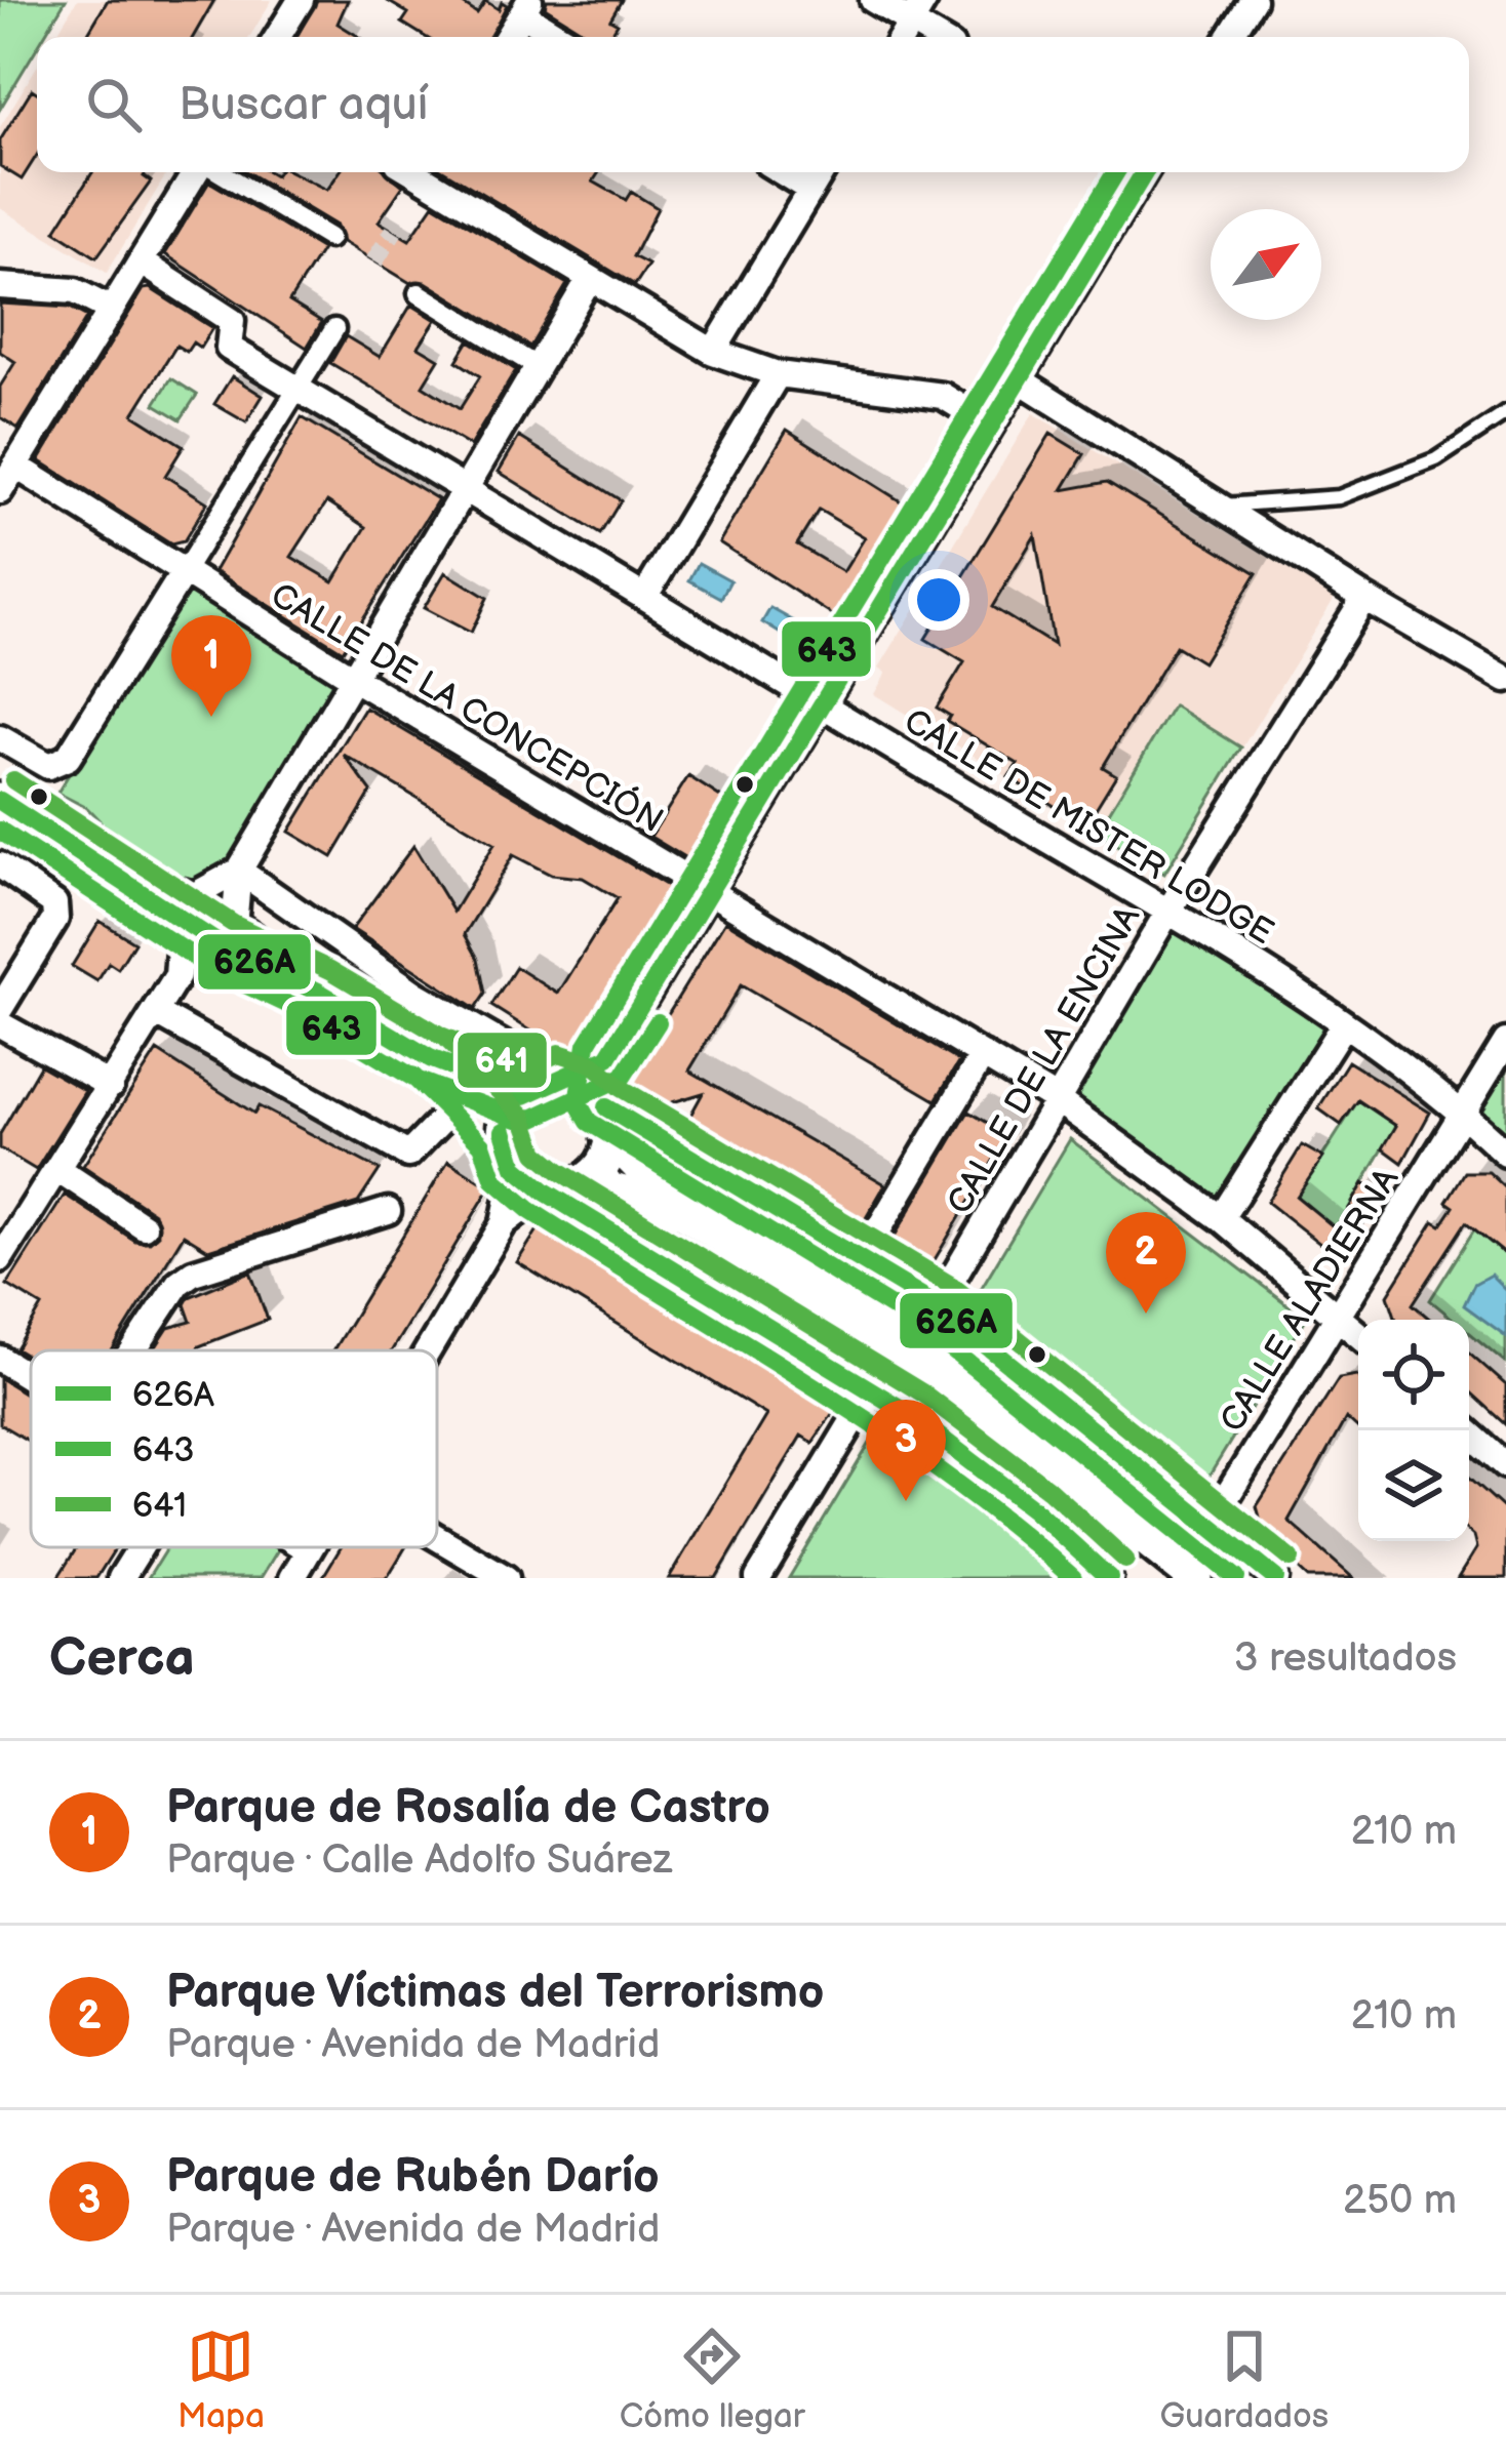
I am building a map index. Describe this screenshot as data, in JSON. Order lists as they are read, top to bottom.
{
  "streets": {
    "street": [
      "CALLE DE LA CONCEPCIÓN",
      "CALLE DE MISTER LODGE",
      "CALLE DE LA ENCINA",
      "CALLE ALADIERNA"
    ]
  },
  "crossings": [
    ["CALLE DE LA CONCEPCIÓN", "CALLE DE LA ENCINA"],
    ["CALLE DE LA CONCEPCIÓN", "CALLE ALADIERNA"],
    ["CALLE DE MISTER LODGE", "CALLE DE LA ENCINA"],
    ["CALLE DE MISTER LODGE", "CALLE ALADIERNA"]
  ],
  "lines": ["transit line 626A", "transit line 643", "transit line 641"],
  "legend": ["626A", "643", "641"],
  "north": "top right",
  "page": {
    "search": "Buscar aquí",
    "pins": ["1", "2", "3"],
    "heading": ["Cerca", "3 resultados"],
    "list": [
      {
        "mark": "1",
        "name": "Parque de Rosalía de Castro",
        "note": "Parque · Calle Adolfo Suárez",
        "value": "210 m"
      },
      {
        "mark": "2",
        "name": "Parque Víctimas del Terrorismo",
        "note": "Parque · Avenida de Madrid",
        "value": "210 m"
      },
      {
        "mark": "3",
        "name": "Parque de Rubén Darío",
        "note": "Parque · Avenida de Madrid",
        "value": "250 m"
      }
    ],
    "nav": ["Mapa", "Cómo llegar", "Guardados"]
  }
}
